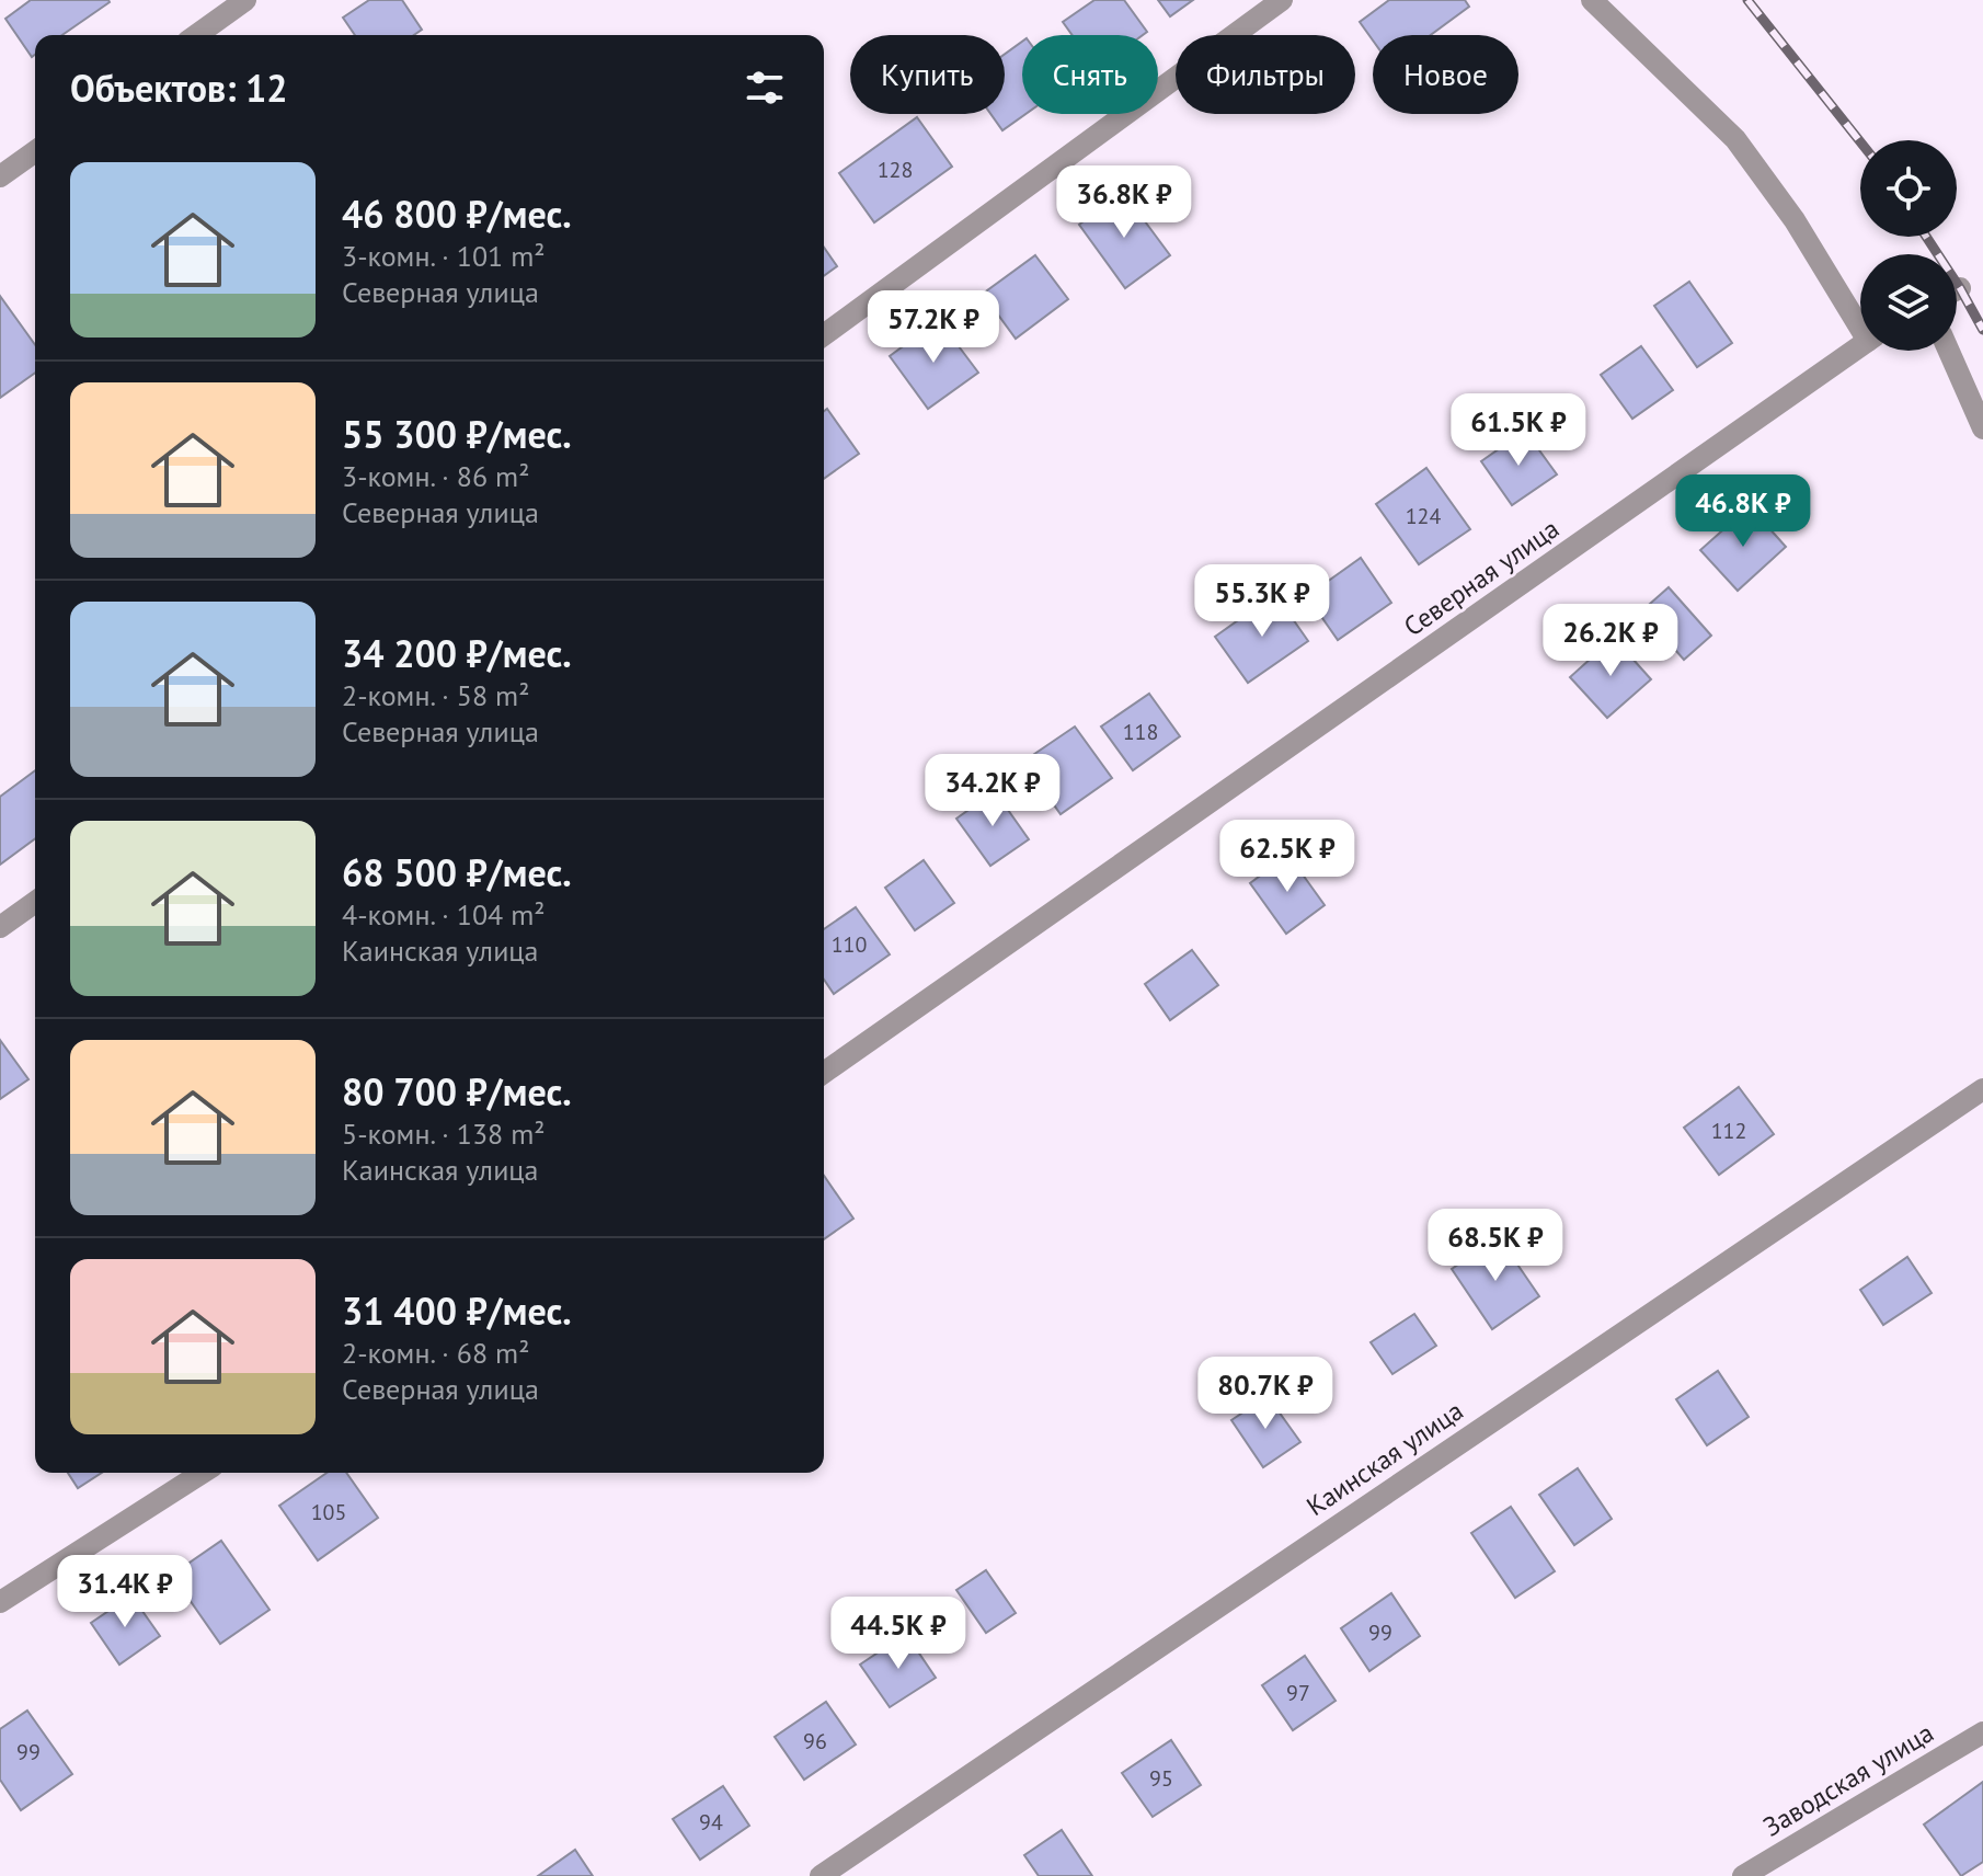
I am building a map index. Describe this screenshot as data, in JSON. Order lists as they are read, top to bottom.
{
  "streets": {
    "street": ["Северная улица", "Каинская улица", "Заводская улица"]
  },
  "house_numbers": [
    "128",
    "124",
    "118",
    "110",
    "112",
    "105",
    "99",
    "97",
    "96",
    "99",
    "95",
    "94"
  ],
  "page": {
    "chip": [
      "Купить",
      "Снять",
      "Фильтры",
      "Новое"
    ],
    "heading": "Объектов: 12",
    "list": [
      {
        "name": "46 800 ₽/мес.",
        "note": "3-комн. · 101 m² · Северная улица"
      },
      {
        "name": "55 300 ₽/мес.",
        "note": "3-комн. · 86 m² · Северная улица"
      },
      {
        "name": "34 200 ₽/мес.",
        "note": "2-комн. · 58 m² · Северная улица"
      },
      {
        "name": "68 500 ₽/мес.",
        "note": "4-комн. · 104 m² · Каинская улица"
      },
      {
        "name": "80 700 ₽/мес.",
        "note": "5-комн. · 138 m² · Каинская улица"
      },
      {
        "name": "31 400 ₽/мес.",
        "note": "2-комн. · 68 m² · Северная улица"
      }
    ],
    "price": [
      "36.8K ₽",
      "57.2K ₽",
      "61.5K ₽",
      "46.8K ₽",
      "55.3K ₽",
      "26.2K ₽",
      "34.2K ₽",
      "62.5K ₽",
      "68.5K ₽",
      "80.7K ₽",
      "31.4K ₽",
      "44.5K ₽"
    ]
  }
}
